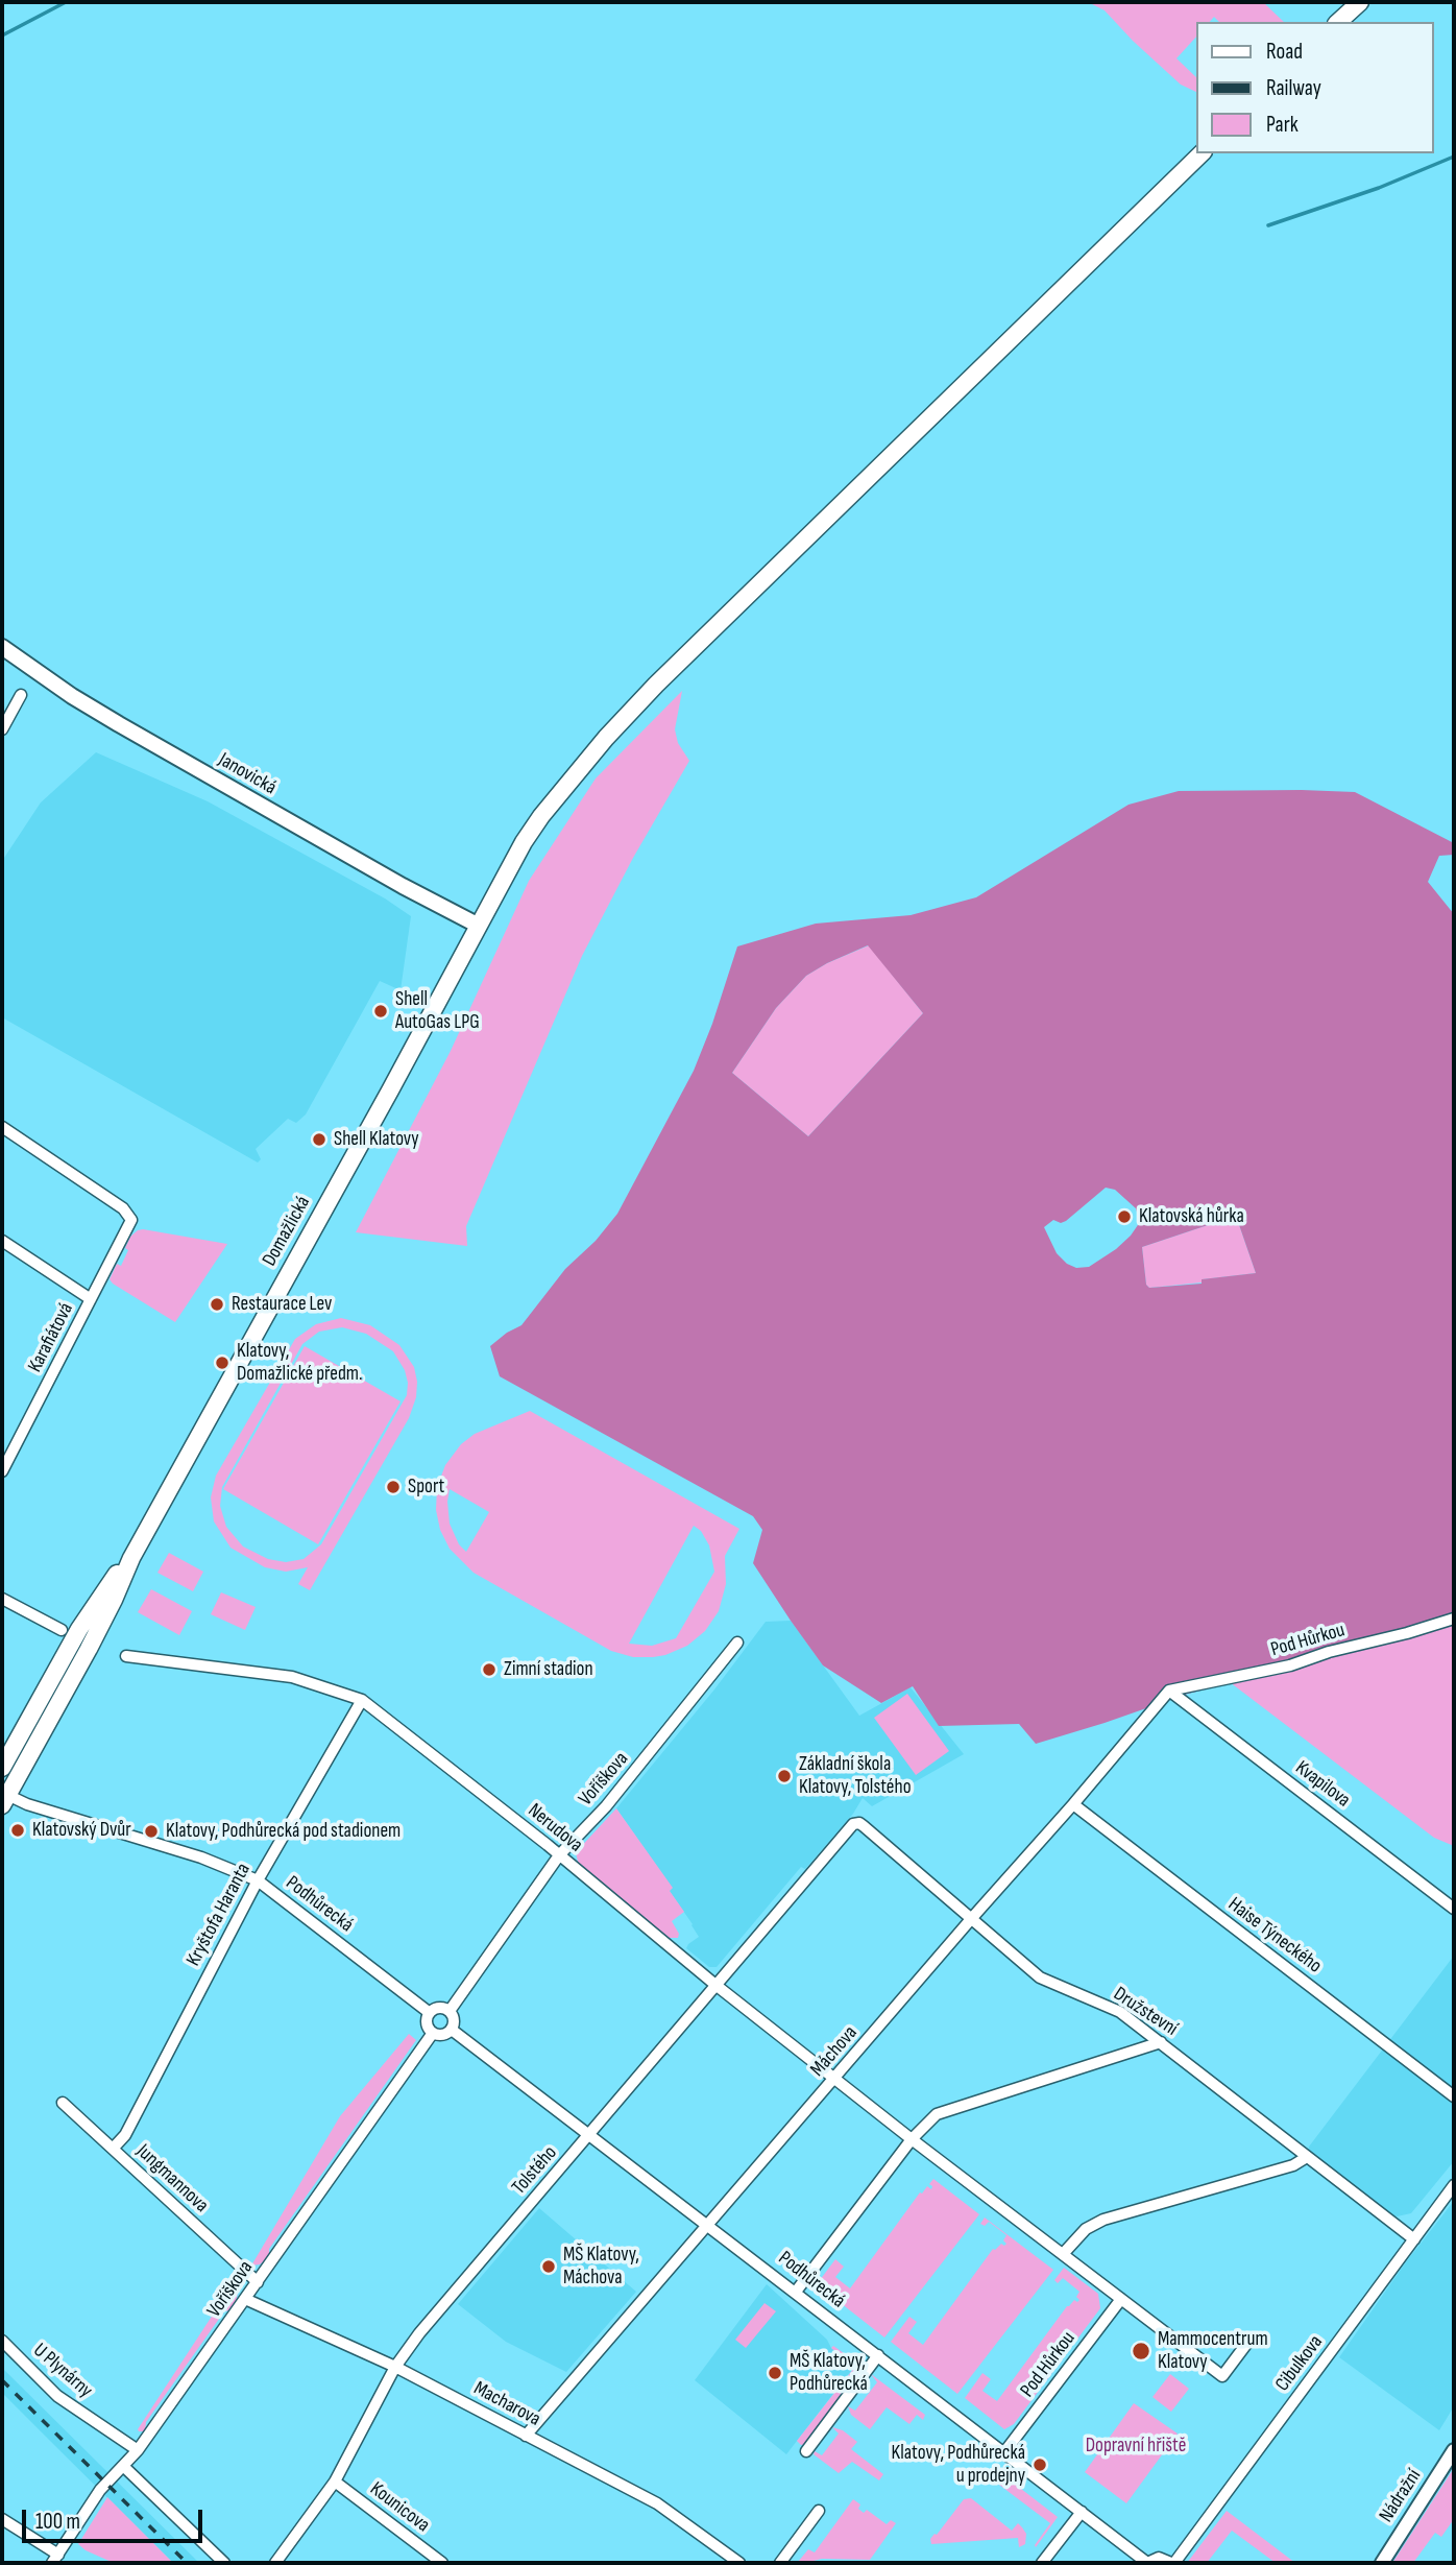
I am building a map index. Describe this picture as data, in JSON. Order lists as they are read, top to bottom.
{
  "streets": {
    "main road": ["Janovická", "Domažlická"],
    "street": [
      "Karafiátová",
      "Pod Hůrkou",
      "Voříškova",
      "Kvapilova",
      "Nerudova",
      "Podhůrecká",
      "Kryštofa Haranta",
      "Haise Týneckého",
      "Družstevní",
      "Máchova",
      "Tolstého",
      "Jungmannova",
      "Cibulkova",
      "U Plynárny",
      "Macharova",
      "Nádražní",
      "Kounicova"
    ]
  },
  "crossings": [
    ["Janovická", "Domažlická"],
    ["Domažlická", "Podhůrecká"],
    ["Pod Hůrkou", "Kvapilova"],
    ["Pod Hůrkou", "Podhůrecká"],
    ["Pod Hůrkou", "Máchova"],
    ["Voříškova", "Nerudova"],
    ["Voříškova", "Podhůrecká"],
    ["Voříškova", "Jungmannova"],
    ["Voříškova", "U Plynárny"],
    ["Voříškova", "Macharova"],
    ["Kvapilova", "Máchova"],
    ["Nerudova", "Kryštofa Haranta"],
    ["Nerudova", "Máchova"],
    ["Nerudova", "Tolstého"],
    ["Podhůrecká", "Kryštofa Haranta"],
    ["Podhůrecká", "Máchova"],
    ["Podhůrecká", "Tolstého"],
    ["Kryštofa Haranta", "Jungmannova"],
    ["Haise Týneckého", "Máchova"],
    ["Družstevní", "Máchova"],
    ["Družstevní", "Tolstého"],
    ["Družstevní", "Cibulkova"],
    ["Máchova", "Macharova"],
    ["Tolstého", "Macharova"],
    ["Tolstého", "Kounicova"]
  ],
  "parks": ["Dopravní hřiště"],
  "places": [
    "Shell AutoGas LPG",
    "Shell Klatovy",
    "Klatovská hůrka",
    "Restaurace Lev",
    "Klatovy, Domažlické předm.",
    "Sport",
    "Zimní stadion",
    "Základní škola Klatovy, Tolstého",
    "Klatovský Dvůr",
    "Klatovy, Podhůrecká pod stadionem",
    "MŠ Klatovy, Máchova",
    "Mammocentrum Klatovy",
    "MŠ Klatovy, Podhůrecká",
    "Klatovy, Podhůrecká u prodejny"
  ],
  "legend": ["Road", "Railway", "Park"],
  "scale_bar": "100 m"
}
